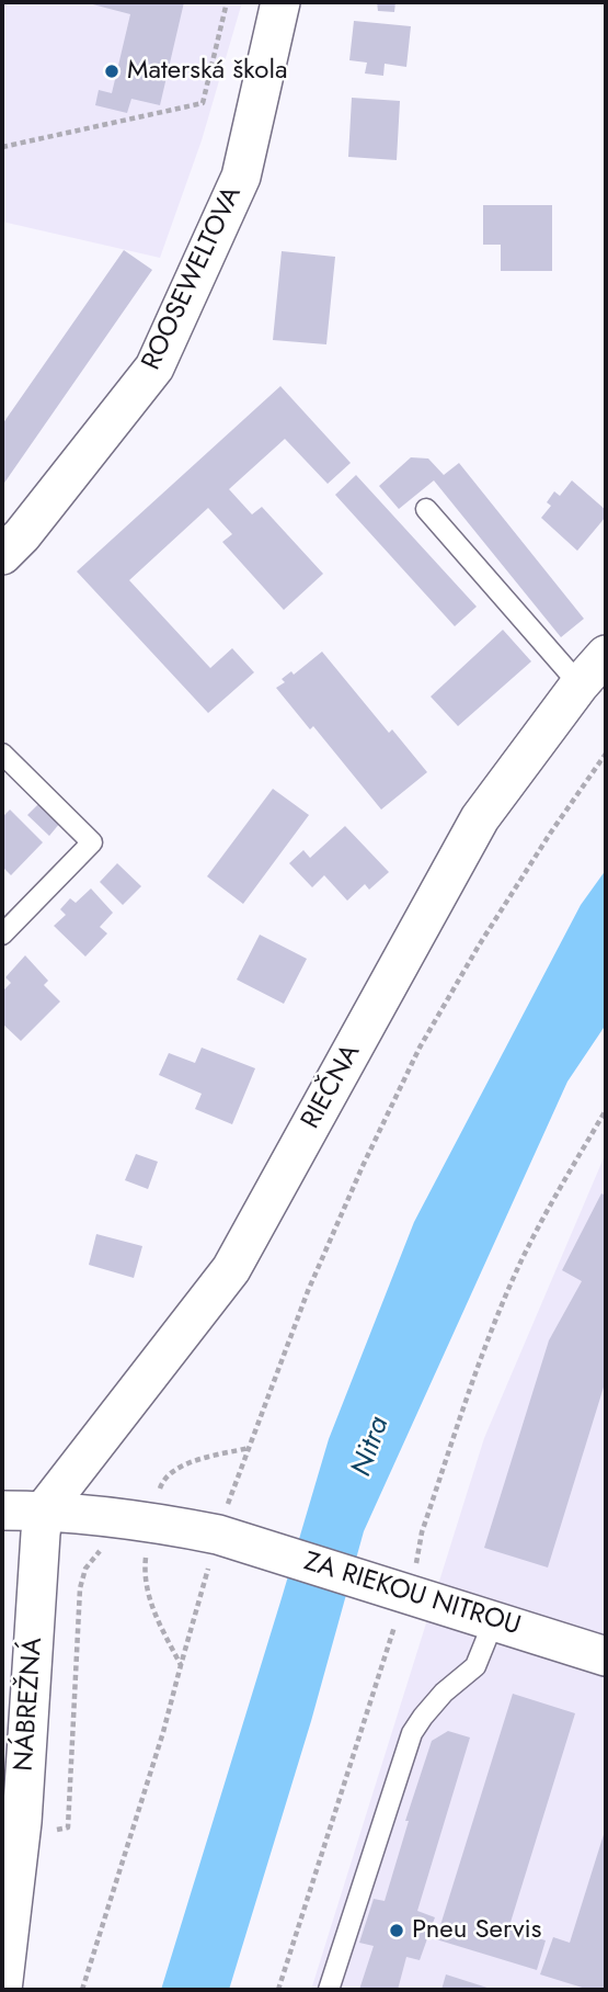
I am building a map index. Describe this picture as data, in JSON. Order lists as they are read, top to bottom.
{
  "streets": {
    "street": [
      "ROOSEWELTOVA",
      "RIEČNA",
      "ZA RIEKOU NITROU",
      "NÁBREŽNÁ"
    ]
  },
  "crossings": [
    ["RIEČNA", "ZA RIEKOU NITROU"],
    ["RIEČNA", "NÁBREŽNÁ"],
    ["ZA RIEKOU NITROU", "NÁBREŽNÁ"]
  ],
  "water": ["Nitra"],
  "places": ["Materská škola", "Pneu Servis"]
}
